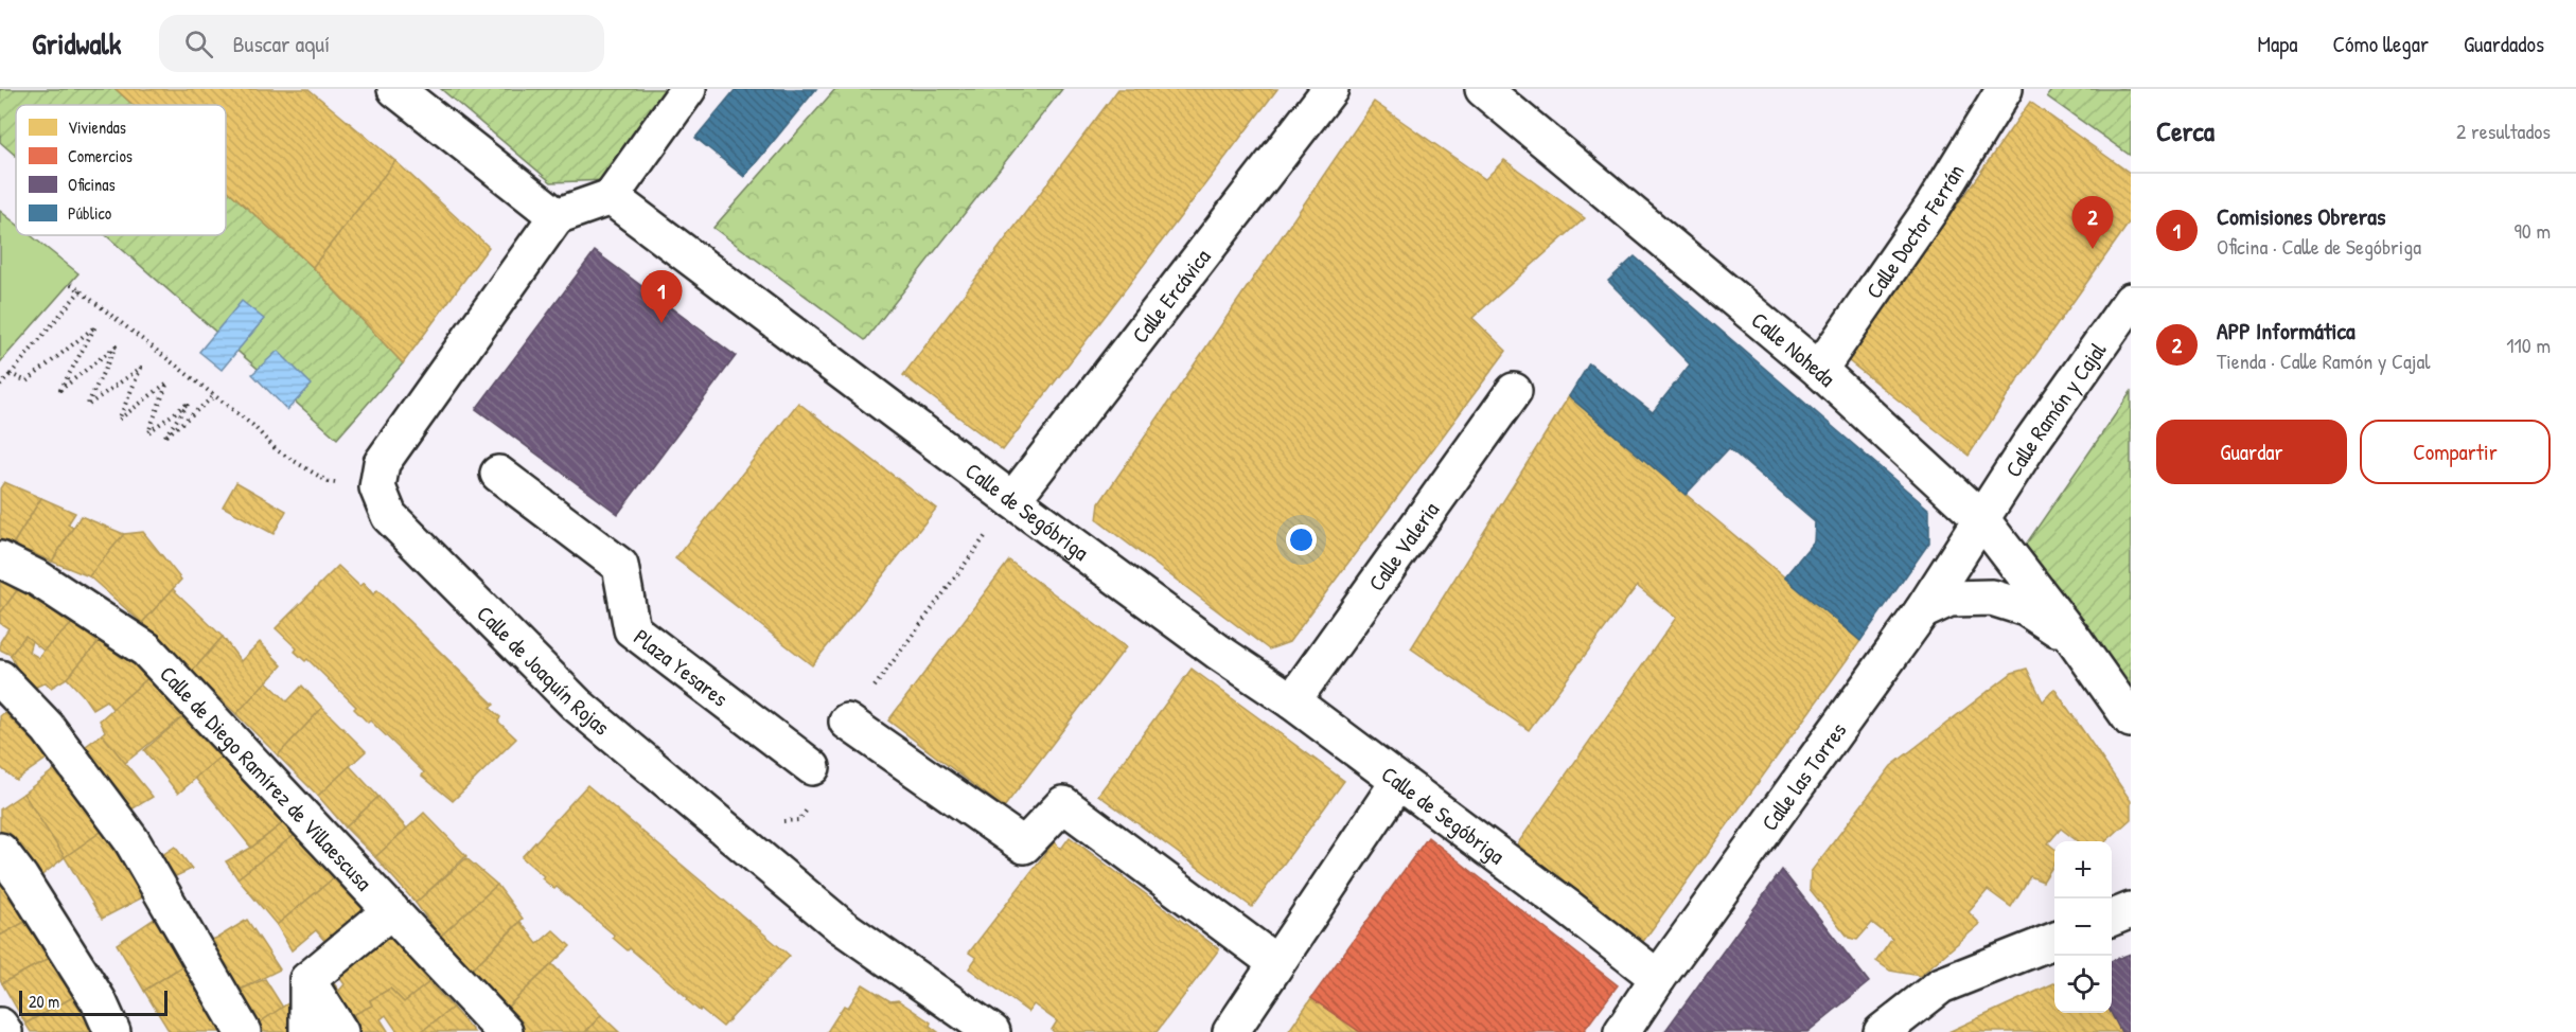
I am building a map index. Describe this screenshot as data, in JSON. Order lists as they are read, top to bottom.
{
  "streets": {
    "street": [
      "Calle Doctor Ferrán",
      "Calle Ercávica",
      "Calle Noheda",
      "Calle Ramón y Cajal",
      "Calle de Segóbriga",
      "Calle Valeria",
      "Plaza Yesares",
      "Calle de Joaquín Rojas",
      "Calle las Torres",
      "Calle de Diego Ramírez de Villaescusa"
    ]
  },
  "crossings": [
    ["Calle Doctor Ferrán", "Calle Noheda"],
    ["Calle Ercávica", "Calle de Segóbriga"],
    ["Calle Noheda", "Calle Ramón y Cajal"],
    ["Calle Noheda", "Calle las Torres"],
    ["Calle Ramón y Cajal", "Calle las Torres"],
    ["Calle de Segóbriga", "Calle Valeria"],
    ["Calle de Segóbriga", "Calle las Torres"]
  ],
  "legend": [
    "Viviendas",
    "Comercios",
    "Oficinas",
    "Público"
  ],
  "scale_bar": "20 m",
  "page": {
    "header": "Gridwalk",
    "search": "Buscar aquí",
    "nav": ["Mapa", "Cómo llegar", "Guardados"],
    "heading": ["Cerca", "2 resultados"],
    "list": [
      {
        "mark": "1",
        "name": "Comisiones Obreras",
        "note": "Oficina · Calle de Segóbriga",
        "value": "90 m"
      },
      {
        "mark": "2",
        "name": "APP Informática",
        "note": "Tienda · Calle Ramón y Cajal",
        "value": "110 m"
      }
    ],
    "pins": ["2", "1"],
    "buttons": ["Guardar", "Compartir"],
    "map_buttons": ["+", "−"],
    "scale": "20 m"
  }
}
